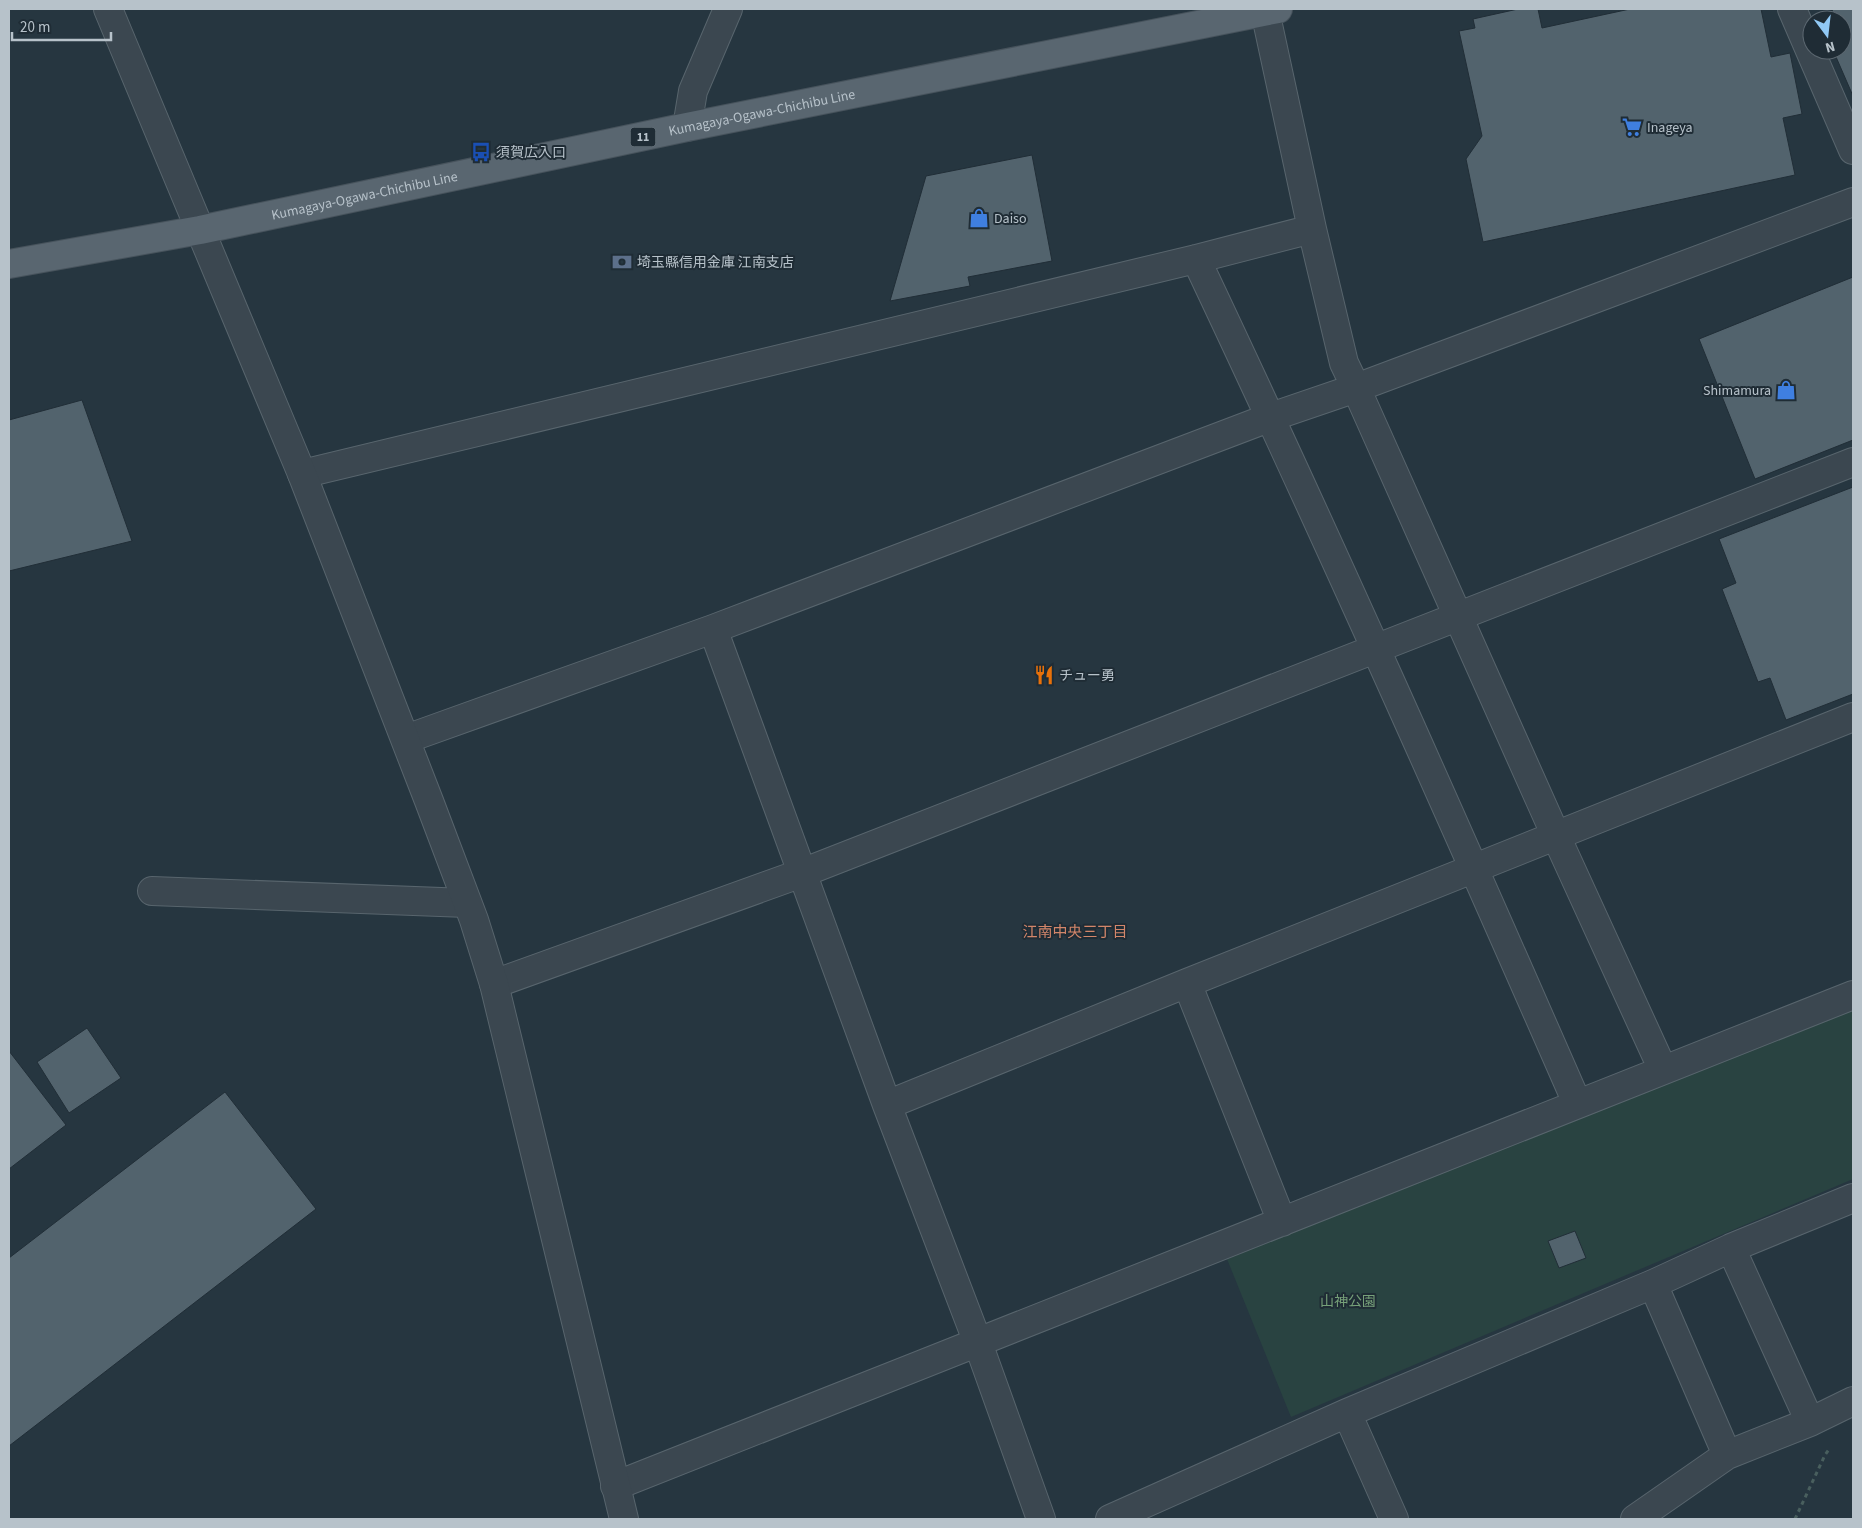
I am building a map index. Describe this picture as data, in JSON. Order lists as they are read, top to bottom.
{
  "streets": {
    "main road": ["Kumagaya-Ogawa-Chichibu Line", "11"]
  },
  "districts": ["江南中央三丁目"],
  "parks": ["山神公園"],
  "places": {
    "supermarket": ["Inageya"],
    "bus stop": ["須賀広入口"],
    "shop": ["Daiso", "Shimamura"],
    "bank": ["埼玉縣信用金庫 江南支店"],
    "restaurant": ["チュー勇"]
  },
  "scale_bar": "20 m",
  "north": "bottom"
}
